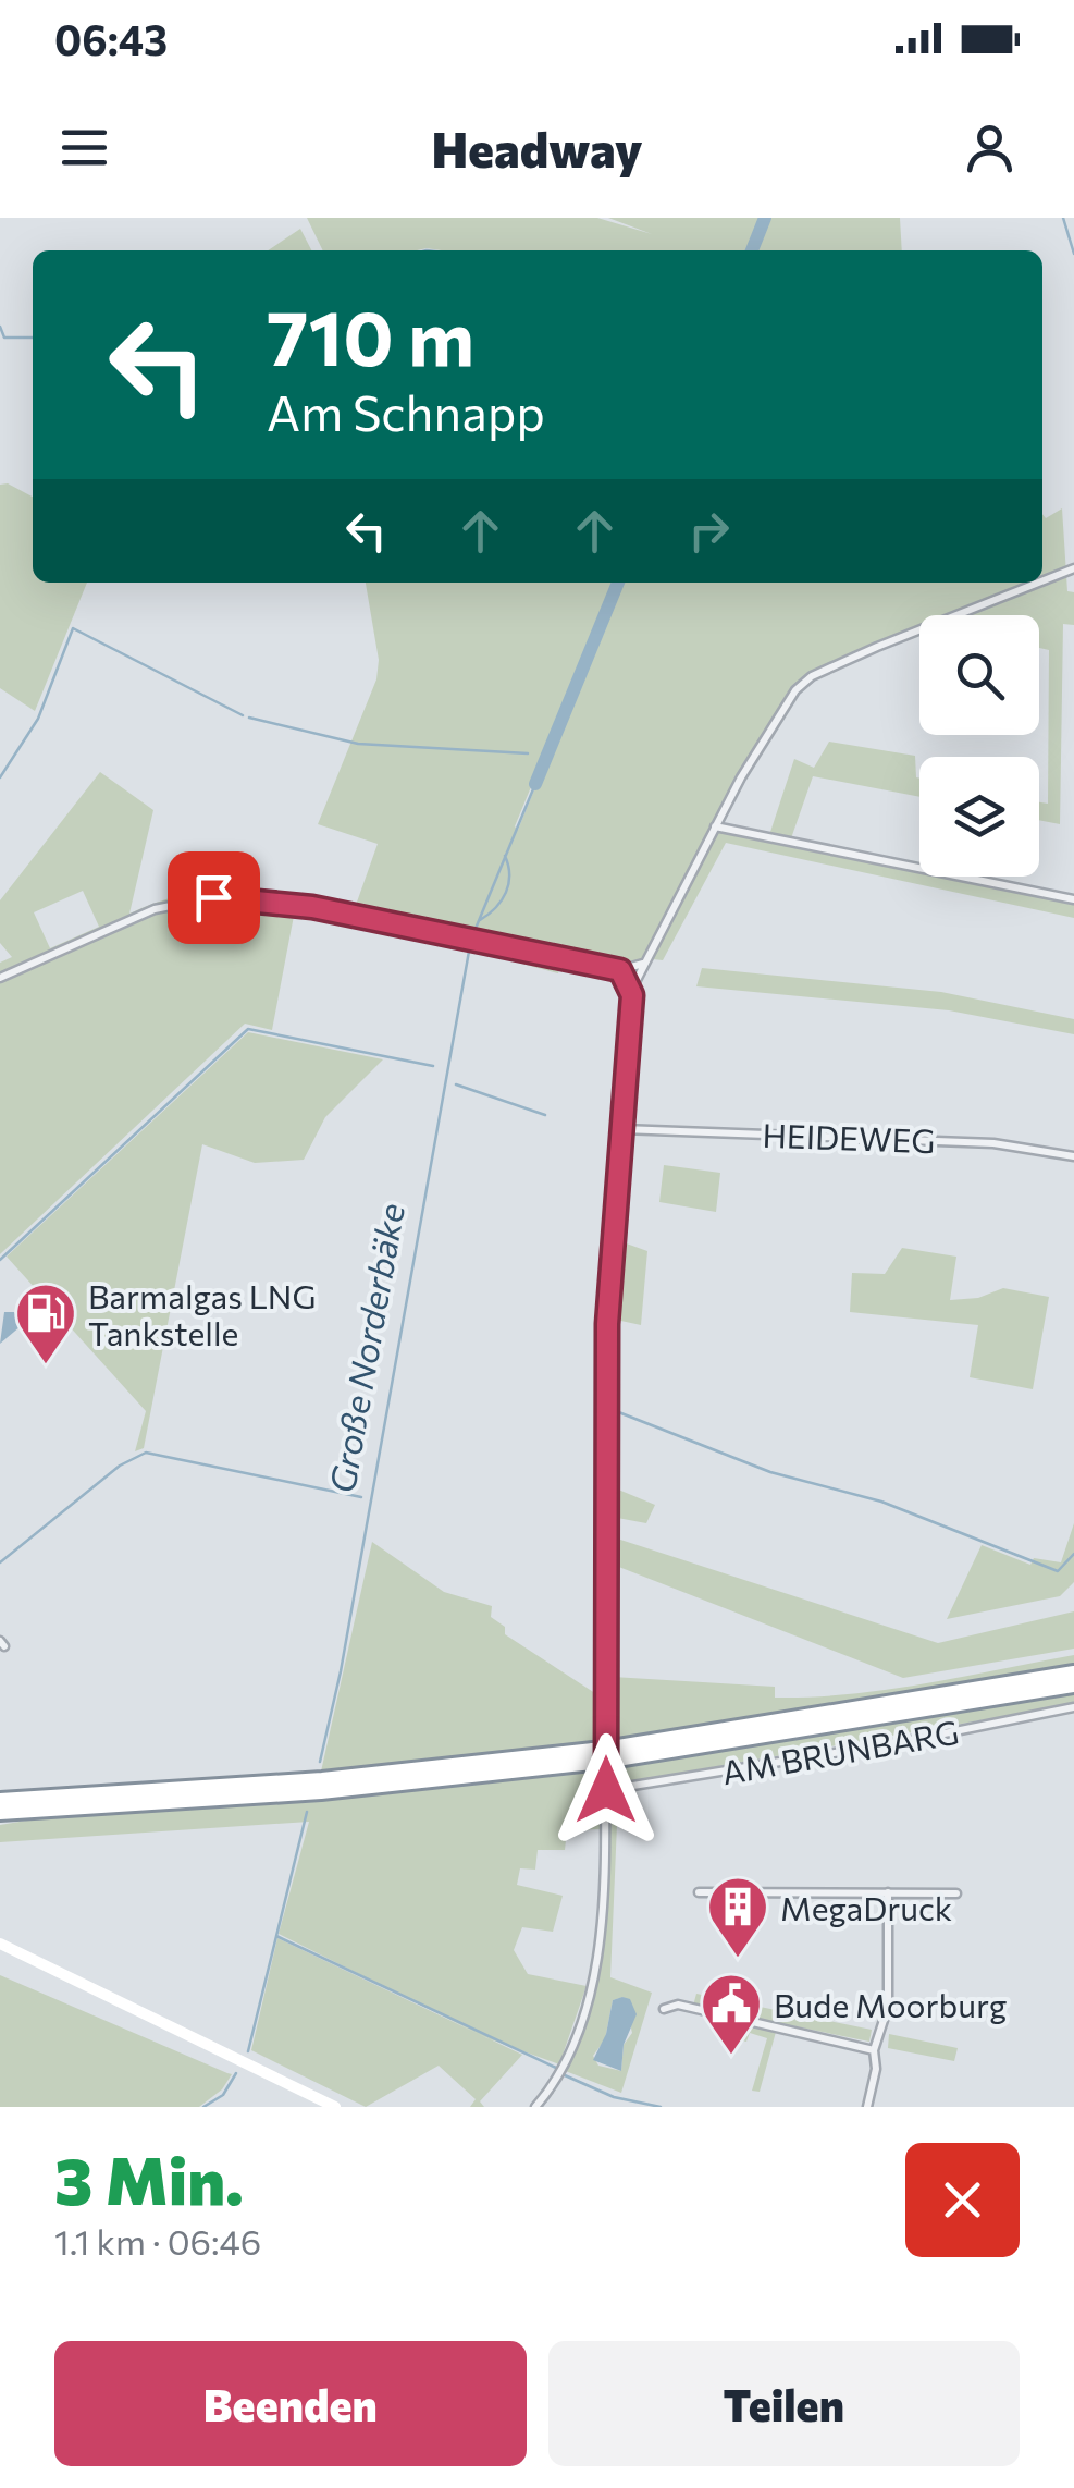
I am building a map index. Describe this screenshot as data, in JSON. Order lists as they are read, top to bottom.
{
  "streets": {
    "street": ["HEIDEWEG", "AM BRUNBARG"]
  },
  "water": ["Große Norderbäke"],
  "places": {
    "fuel station": ["Barmalgas LNG Tankstelle"],
    "building": ["MegaDruck"],
    "public building": ["Bude Moorburg"]
  },
  "page": {
    "status": "06:43",
    "header": "Headway",
    "turn": ["710 m", "Am Schnapp"],
    "heading": ["3 Min.", "1.1 km · 06:46"],
    "buttons": ["Beenden", "Teilen"]
  }
}
